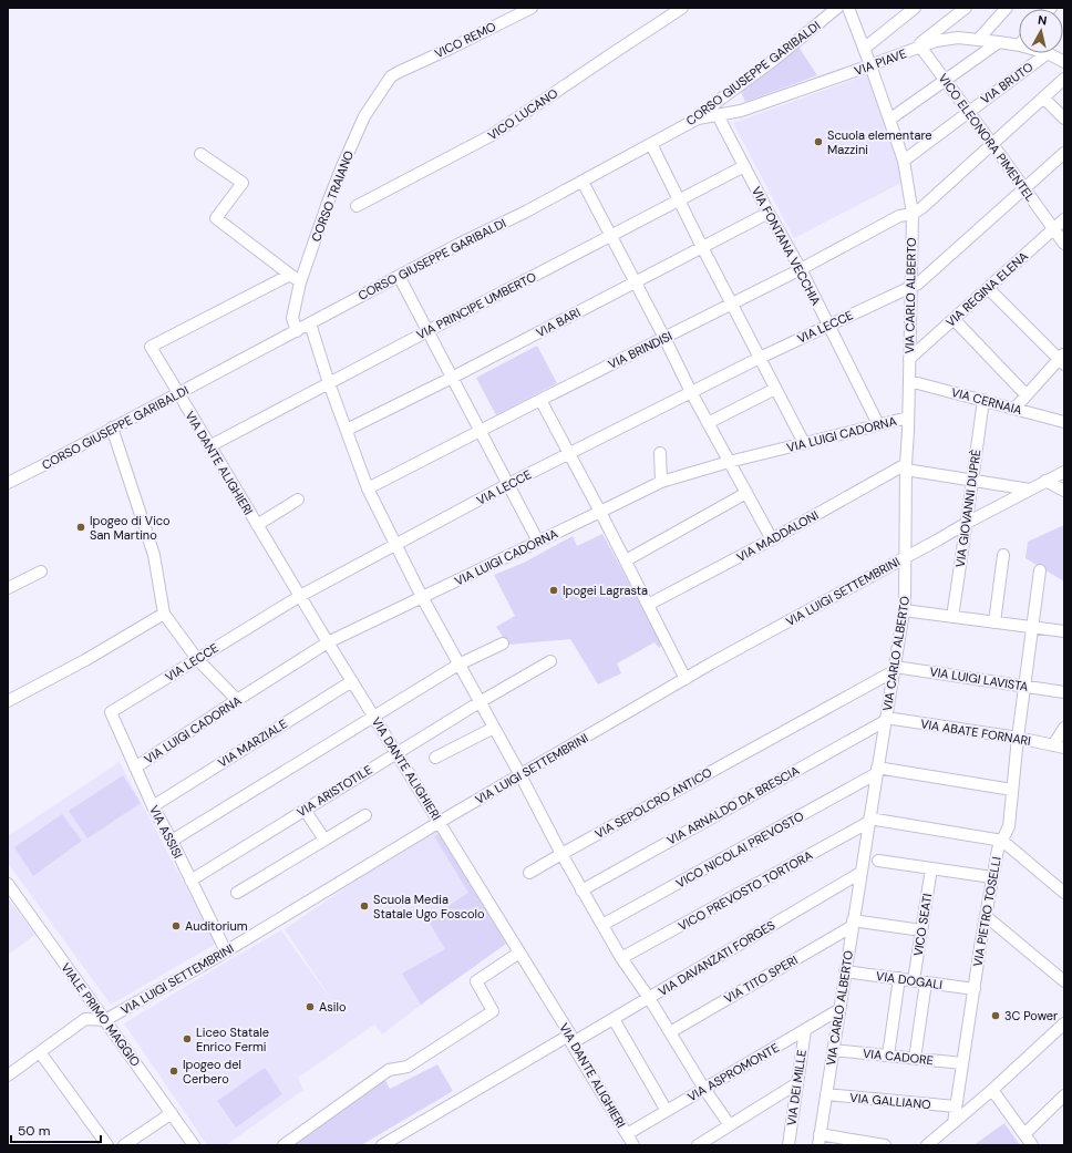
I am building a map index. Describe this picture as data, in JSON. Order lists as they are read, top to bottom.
{
  "streets": {
    "street": [
      "VICO REMO",
      "VIA PIAVE",
      "CORSO GIUSEPPE GARIBALDI",
      "VIA BRUTO",
      "VICO LUCANO",
      "VICO ELEONORA PIMENTEL",
      "CORSO TRAIANO",
      "VIA FONTANA VECCHIA",
      "VIA REGINA ELENA",
      "VIA CARLO ALBERTO",
      "VIA PRINCIPE UMBERTO",
      "VIA BARI",
      "VIA LECCE",
      "VIA BRINDISI",
      "VIA CERNAIA",
      "VIA LUIGI CADORNA",
      "VIA DANTE ALIGHIERI",
      "VIA GIOVANNI DUPRÈ",
      "VIA MADDALONI",
      "VIA LUIGI SETTEMBRINI",
      "VIA LUIGI LAVISTA",
      "VIA ABATE FORNARI",
      "VIA MARZIALE",
      "VIA ARISTOTILE",
      "VIA SEPOLCRO ANTICO",
      "VIA ARNALDO DA BRESCIA",
      "VIA ASSISI",
      "VICO NICOLAI PREVOSTO",
      "VICO PREVOSTO TORTORA",
      "VIA PIETRO TOSELLI",
      "VICO SEATI",
      "VIA DAVANZATI FORGES",
      "VIA TITO SPERI",
      "VIA DOGALI",
      "VIALE PRIMO MAGGIO",
      "VIA CADORE",
      "VIA ASPROMONTE",
      "VIA DEI MILLE",
      "VIA GALLIANO"
    ]
  },
  "crossings": [
    ["VICO REMO", "CORSO TRAIANO"],
    ["VIA PIAVE", "CORSO GIUSEPPE GARIBALDI"],
    ["VIA PIAVE", "VIA BRUTO"],
    ["VIA PIAVE", "VICO ELEONORA PIMENTEL"],
    ["VIA PIAVE", "VIA FONTANA VECCHIA"],
    ["VIA PIAVE", "VIA CARLO ALBERTO"],
    ["CORSO GIUSEPPE GARIBALDI", "CORSO TRAIANO"],
    ["CORSO GIUSEPPE GARIBALDI", "VIA DANTE ALIGHIERI"],
    ["VIA BRUTO", "VICO ELEONORA PIMENTEL"],
    ["VIA BRUTO", "VIA CARLO ALBERTO"],
    ["VICO ELEONORA PIMENTEL", "VIA REGINA ELENA"],
    ["VICO ELEONORA PIMENTEL", "VIA LECCE"],
    ["VIA FONTANA VECCHIA", "VIA PRINCIPE UMBERTO"],
    ["VIA FONTANA VECCHIA", "VIA BARI"],
    ["VIA FONTANA VECCHIA", "VIA LECCE"],
    ["VIA FONTANA VECCHIA", "VIA BRINDISI"],
    ["VIA FONTANA VECCHIA", "VIA LUIGI CADORNA"],
    ["VIA REGINA ELENA", "VIA CARLO ALBERTO"],
    ["VIA CARLO ALBERTO", "VIA LECCE"],
    ["VIA CARLO ALBERTO", "VIA BRINDISI"],
    ["VIA CARLO ALBERTO", "VIA CERNAIA"],
    ["VIA CARLO ALBERTO", "VIA LUIGI CADORNA"],
    ["VIA CARLO ALBERTO", "VIA MADDALONI"],
    ["VIA CARLO ALBERTO", "VIA LUIGI SETTEMBRINI"],
    ["VIA CARLO ALBERTO", "VIA LUIGI LAVISTA"],
    ["VIA CARLO ALBERTO", "VIA ABATE FORNARI"],
    ["VIA CARLO ALBERTO", "VIA SEPOLCRO ANTICO"],
    ["VIA CARLO ALBERTO", "VIA ARNALDO DA BRESCIA"],
    ["VIA CARLO ALBERTO", "VICO NICOLAI PREVOSTO"],
    ["VIA CARLO ALBERTO", "VICO PREVOSTO TORTORA"],
    ["VIA CARLO ALBERTO", "VIA DAVANZATI FORGES"],
    ["VIA CARLO ALBERTO", "VIA TITO SPERI"],
    ["VIA CARLO ALBERTO", "VIA DOGALI"],
    ["VIA CARLO ALBERTO", "VIA CADORE"],
    ["VIA CARLO ALBERTO", "VIA ASPROMONTE"],
    ["VIA CARLO ALBERTO", "VIA GALLIANO"],
    ["VIA PRINCIPE UMBERTO", "VIA DANTE ALIGHIERI"],
    ["VIA LECCE", "VIA DANTE ALIGHIERI"],
    ["VIA LECCE", "VIA ASSISI"],
    ["VIA CERNAIA", "VIA GIOVANNI DUPRÈ"],
    ["VIA LUIGI CADORNA", "VIA DANTE ALIGHIERI"],
    ["VIA LUIGI CADORNA", "VIA ASSISI"],
    ["VIA DANTE ALIGHIERI", "VIA LUIGI SETTEMBRINI"],
    ["VIA DANTE ALIGHIERI", "VIA MARZIALE"],
    ["VIA DANTE ALIGHIERI", "VIA ARISTOTILE"],
    ["VIA DANTE ALIGHIERI", "VIA DAVANZATI FORGES"],
    ["VIA DANTE ALIGHIERI", "VIA ASPROMONTE"],
    ["VIA GIOVANNI DUPRÈ", "VIA LUIGI SETTEMBRINI"],
    ["VIA LUIGI SETTEMBRINI", "VIA ASSISI"],
    ["VIA LUIGI SETTEMBRINI", "VIALE PRIMO MAGGIO"],
    ["VIA LUIGI LAVISTA", "VIA SEPOLCRO ANTICO"],
    ["VIA LUIGI LAVISTA", "VIA PIETRO TOSELLI"],
    ["VIA ABATE FORNARI", "VIA ARNALDO DA BRESCIA"],
    ["VIA ABATE FORNARI", "VIA PIETRO TOSELLI"],
    ["VIA MARZIALE", "VIA ASSISI"],
    ["VIA ARISTOTILE", "VIA ASSISI"],
    ["VIA PIETRO TOSELLI", "VIA DOGALI"],
    ["VIA PIETRO TOSELLI", "VIA CADORE"],
    ["VIA PIETRO TOSELLI", "VIA GALLIANO"],
    ["VICO SEATI", "VIA DOGALI"],
    ["VIA ASPROMONTE", "VIA DEI MILLE"]
  ],
  "places": [
    "Scuola elementare Mazzini",
    "Ipogeo di Vico San Martino",
    "Ipogei Lagrasta",
    "Scuola Media Statale Ugo Foscolo",
    "Auditorium",
    "Asilo",
    "3C Power",
    "Liceo Statale Enrico Fermi",
    "Ipogeo del Cerbero"
  ],
  "scale_bar": "50 m",
  "north": "top"
}
